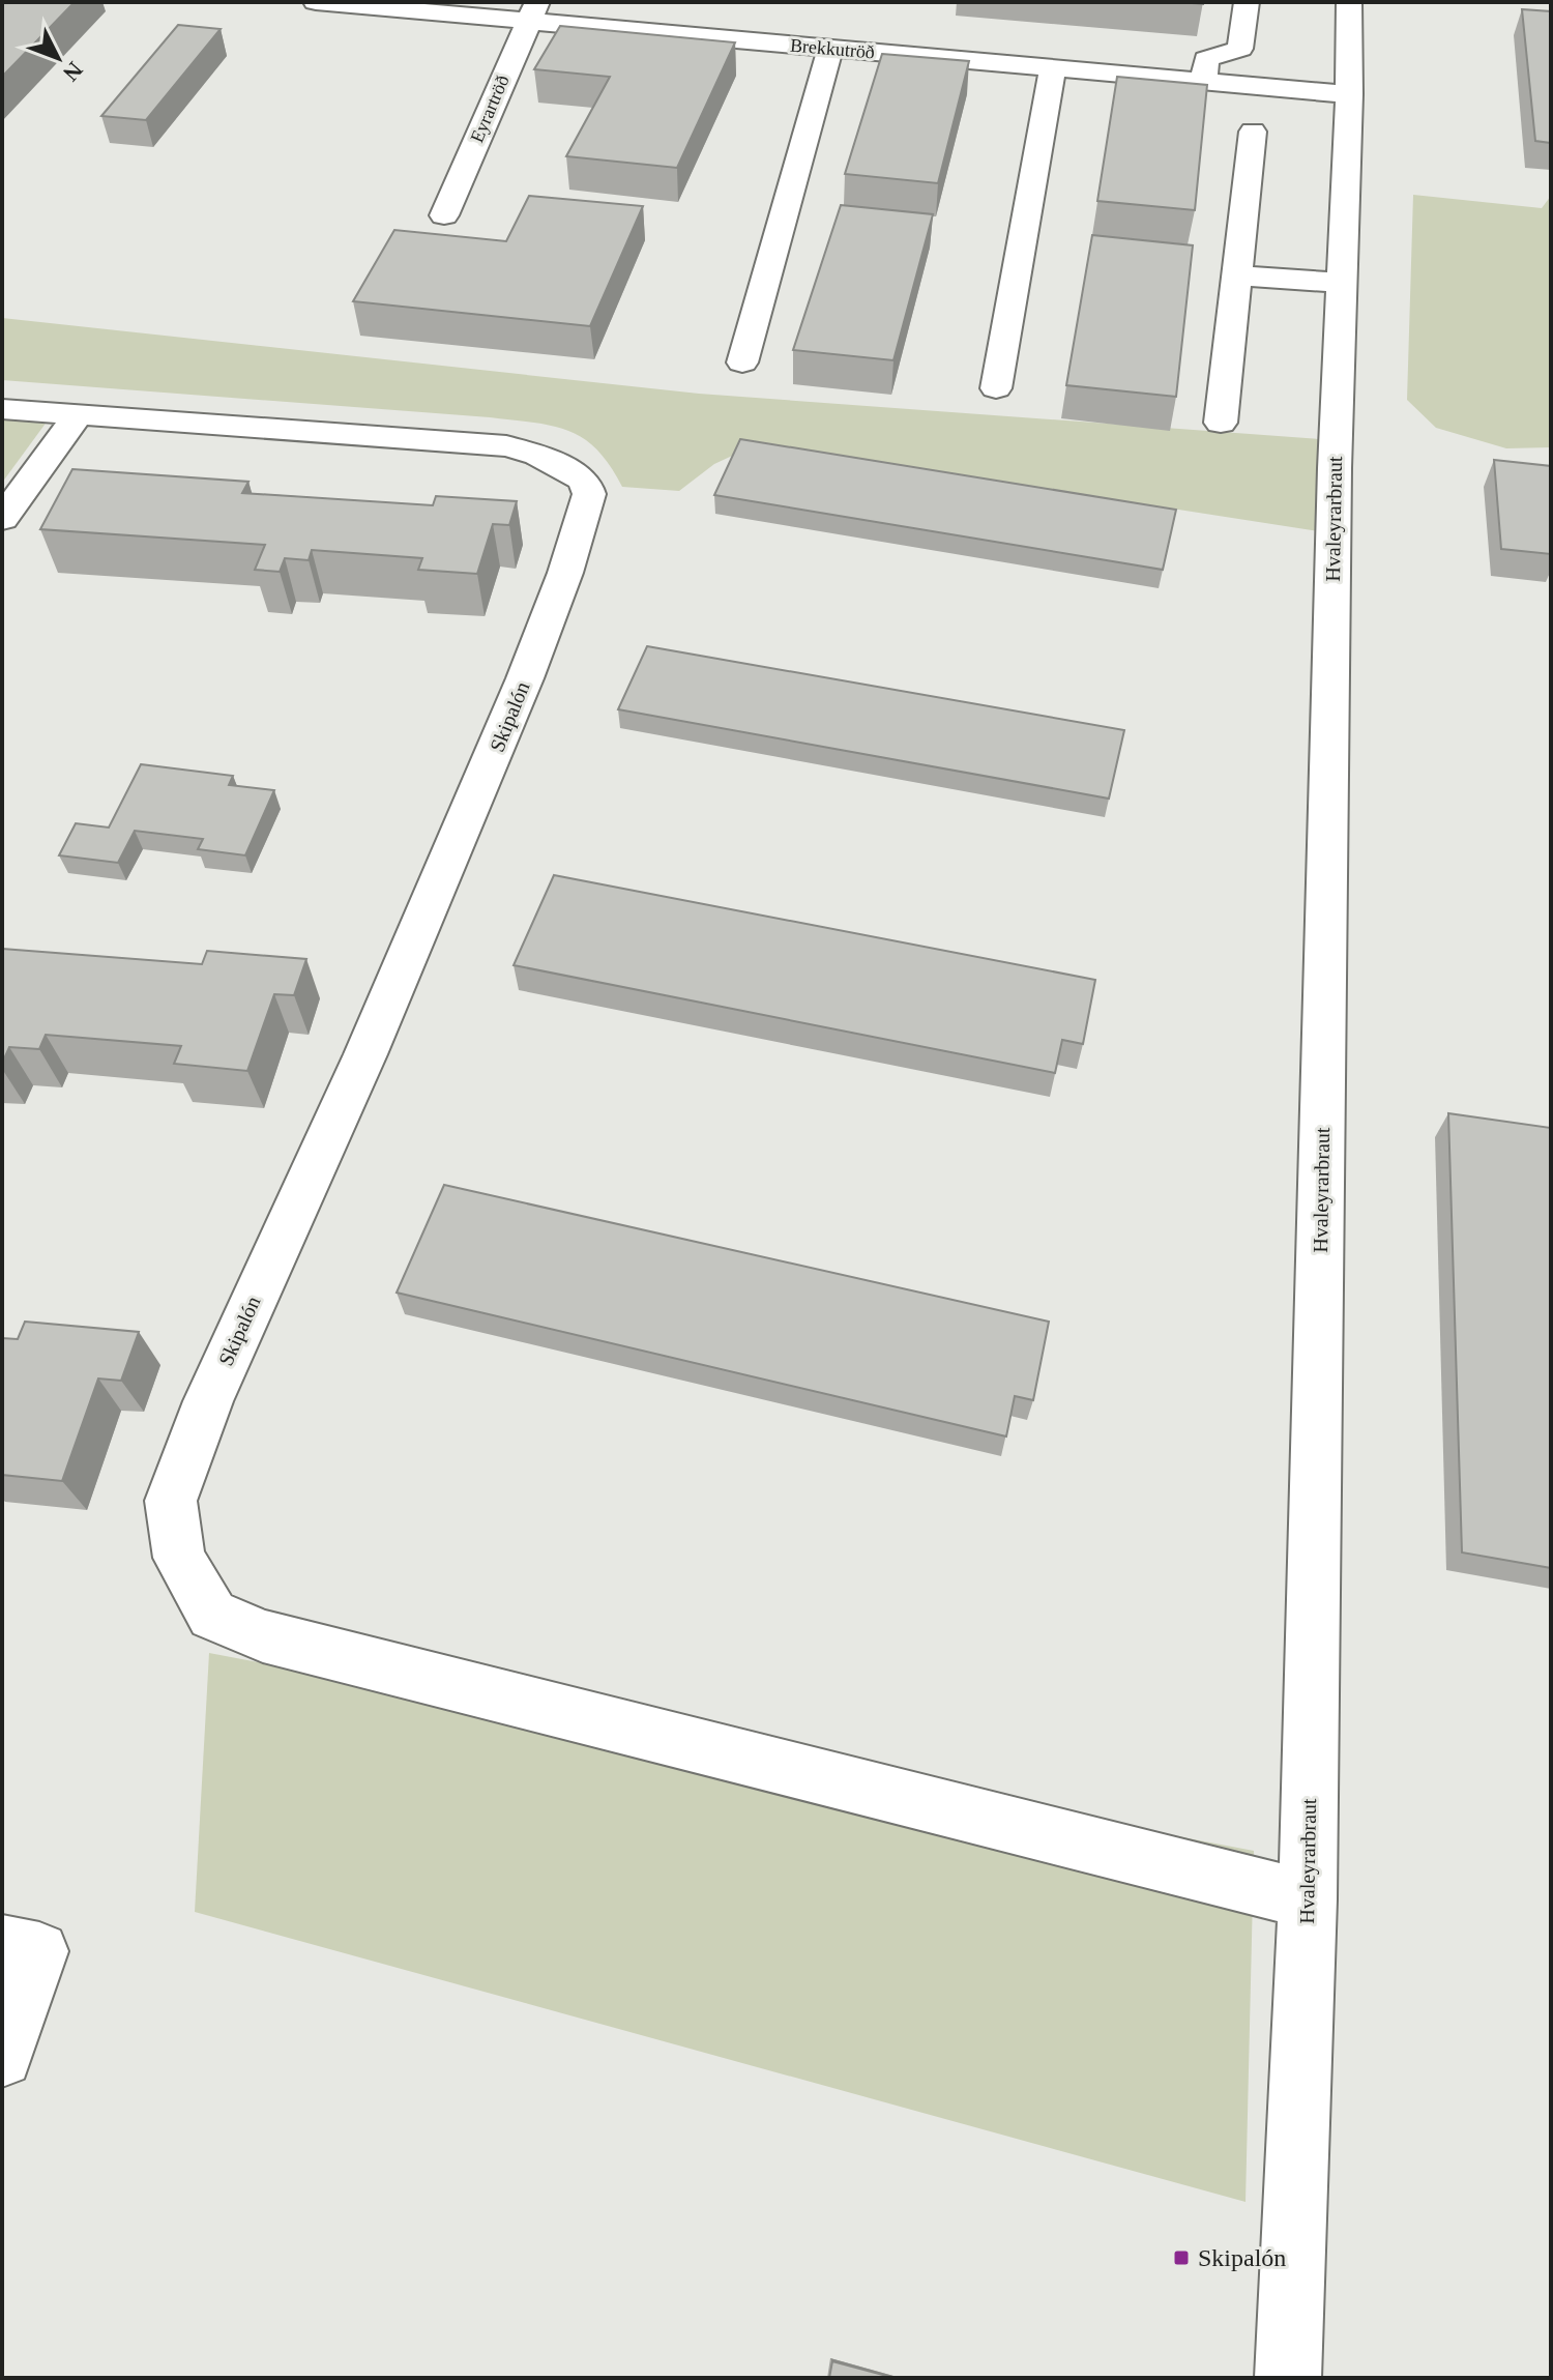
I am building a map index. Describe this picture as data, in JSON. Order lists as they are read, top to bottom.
{
  "streets": {
    "street": [
      "Brekkutröð",
      "Eyrartröð",
      "Hvaleyrarbraut",
      "Skipalón"
    ]
  },
  "crossings": [
    ["Brekkutröð", "Eyrartröð"],
    ["Brekkutröð", "Hvaleyrarbraut"],
    ["Hvaleyrarbraut", "Skipalón"]
  ],
  "places": {
    "transit": ["Skipalón"]
  },
  "north": "bottom right"
}
